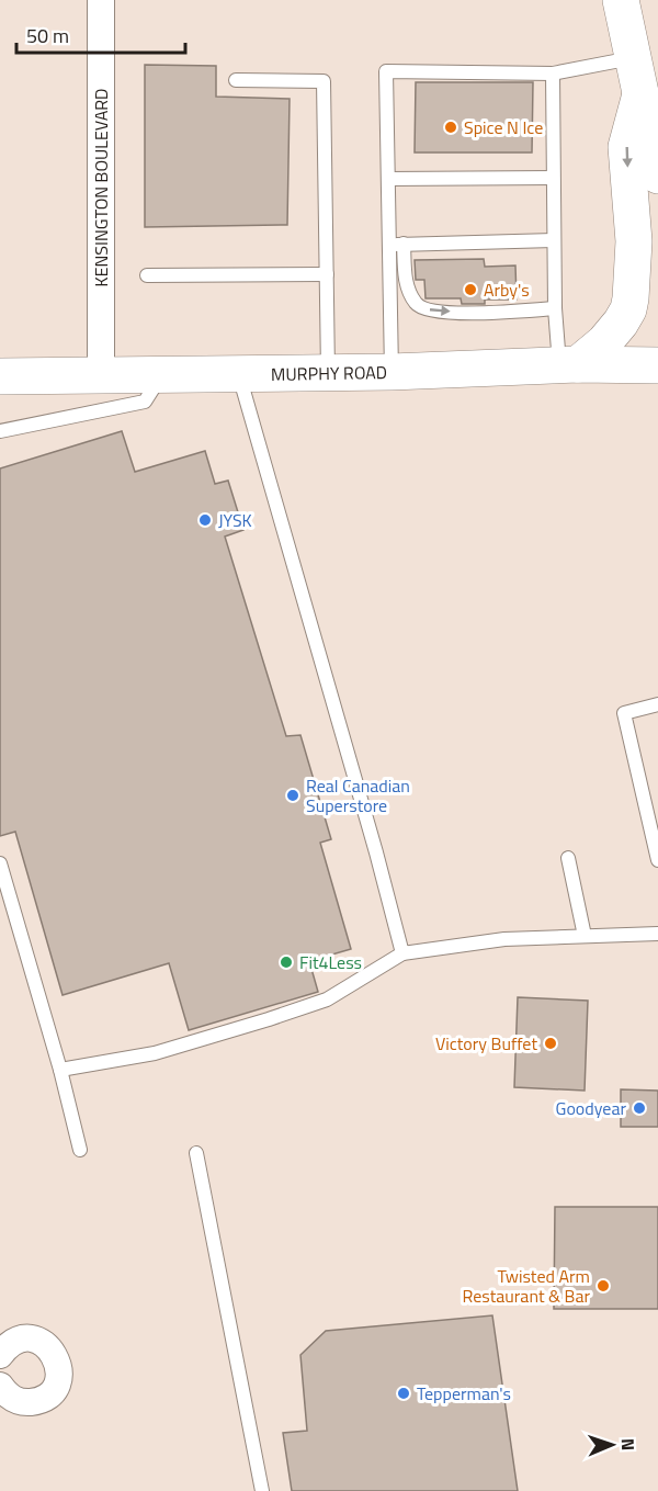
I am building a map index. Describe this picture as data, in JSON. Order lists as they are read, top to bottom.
{
  "streets": {
    "street": ["KENSINGTON BOULEVARD", "MURPHY ROAD"]
  },
  "crossings": [
    ["KENSINGTON BOULEVARD", "MURPHY ROAD"]
  ],
  "places": [
    "Spice N Ice",
    "Arby's",
    "JYSK",
    "Real Canadian Superstore",
    "Fit4Less",
    "Victory Buffet",
    "Goodyear",
    "Twisted Arm Restaurant & Bar",
    "Tepperman's"
  ],
  "scale_bar": "50 m",
  "north": "right"
}
